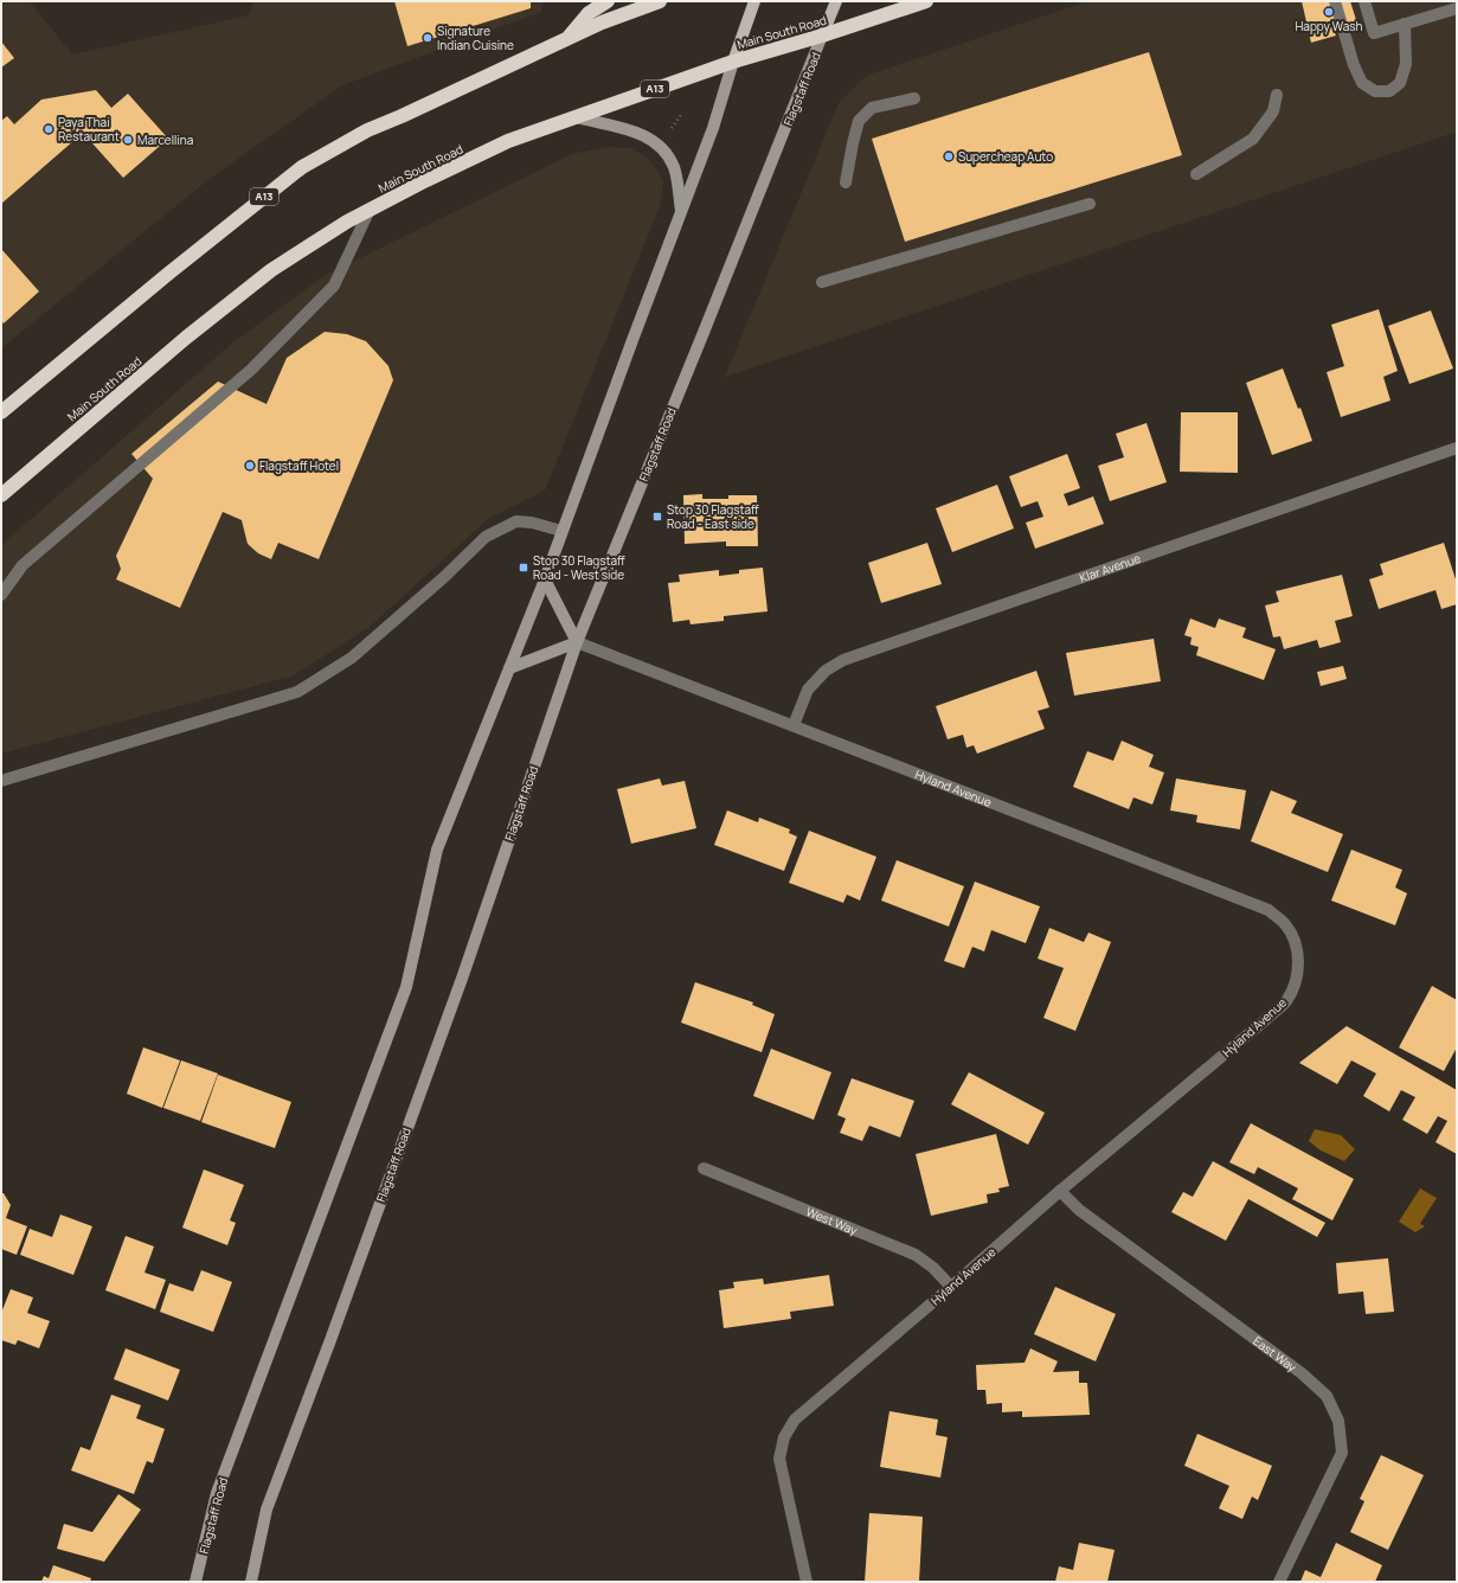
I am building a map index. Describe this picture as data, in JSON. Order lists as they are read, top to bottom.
{
  "streets": {
    "highway": ["Main South Road", "A13"],
    "main road": ["Flagstaff Road"],
    "street": [
      "Klar Avenue",
      "Hyland Avenue",
      "West Way",
      "East Way"
    ]
  },
  "crossings": [
    ["Main South Road", "Flagstaff Road"],
    ["Flagstaff Road", "Hyland Avenue"],
    ["Klar Avenue", "Hyland Avenue"],
    ["Hyland Avenue", "West Way"],
    ["Hyland Avenue", "East Way"]
  ],
  "places": {
    "other": [
      "Happy Wash",
      "Signature Indian Cuisine",
      "Paya Thai Restaurant",
      "Marcellina",
      "Supercheap Auto",
      "Flagstaff Hotel"
    ],
    "transit": ["Stop 30 Flagstaff Road - East side", "Stop 30 Flagstaff Road - West side"]
  }
}
